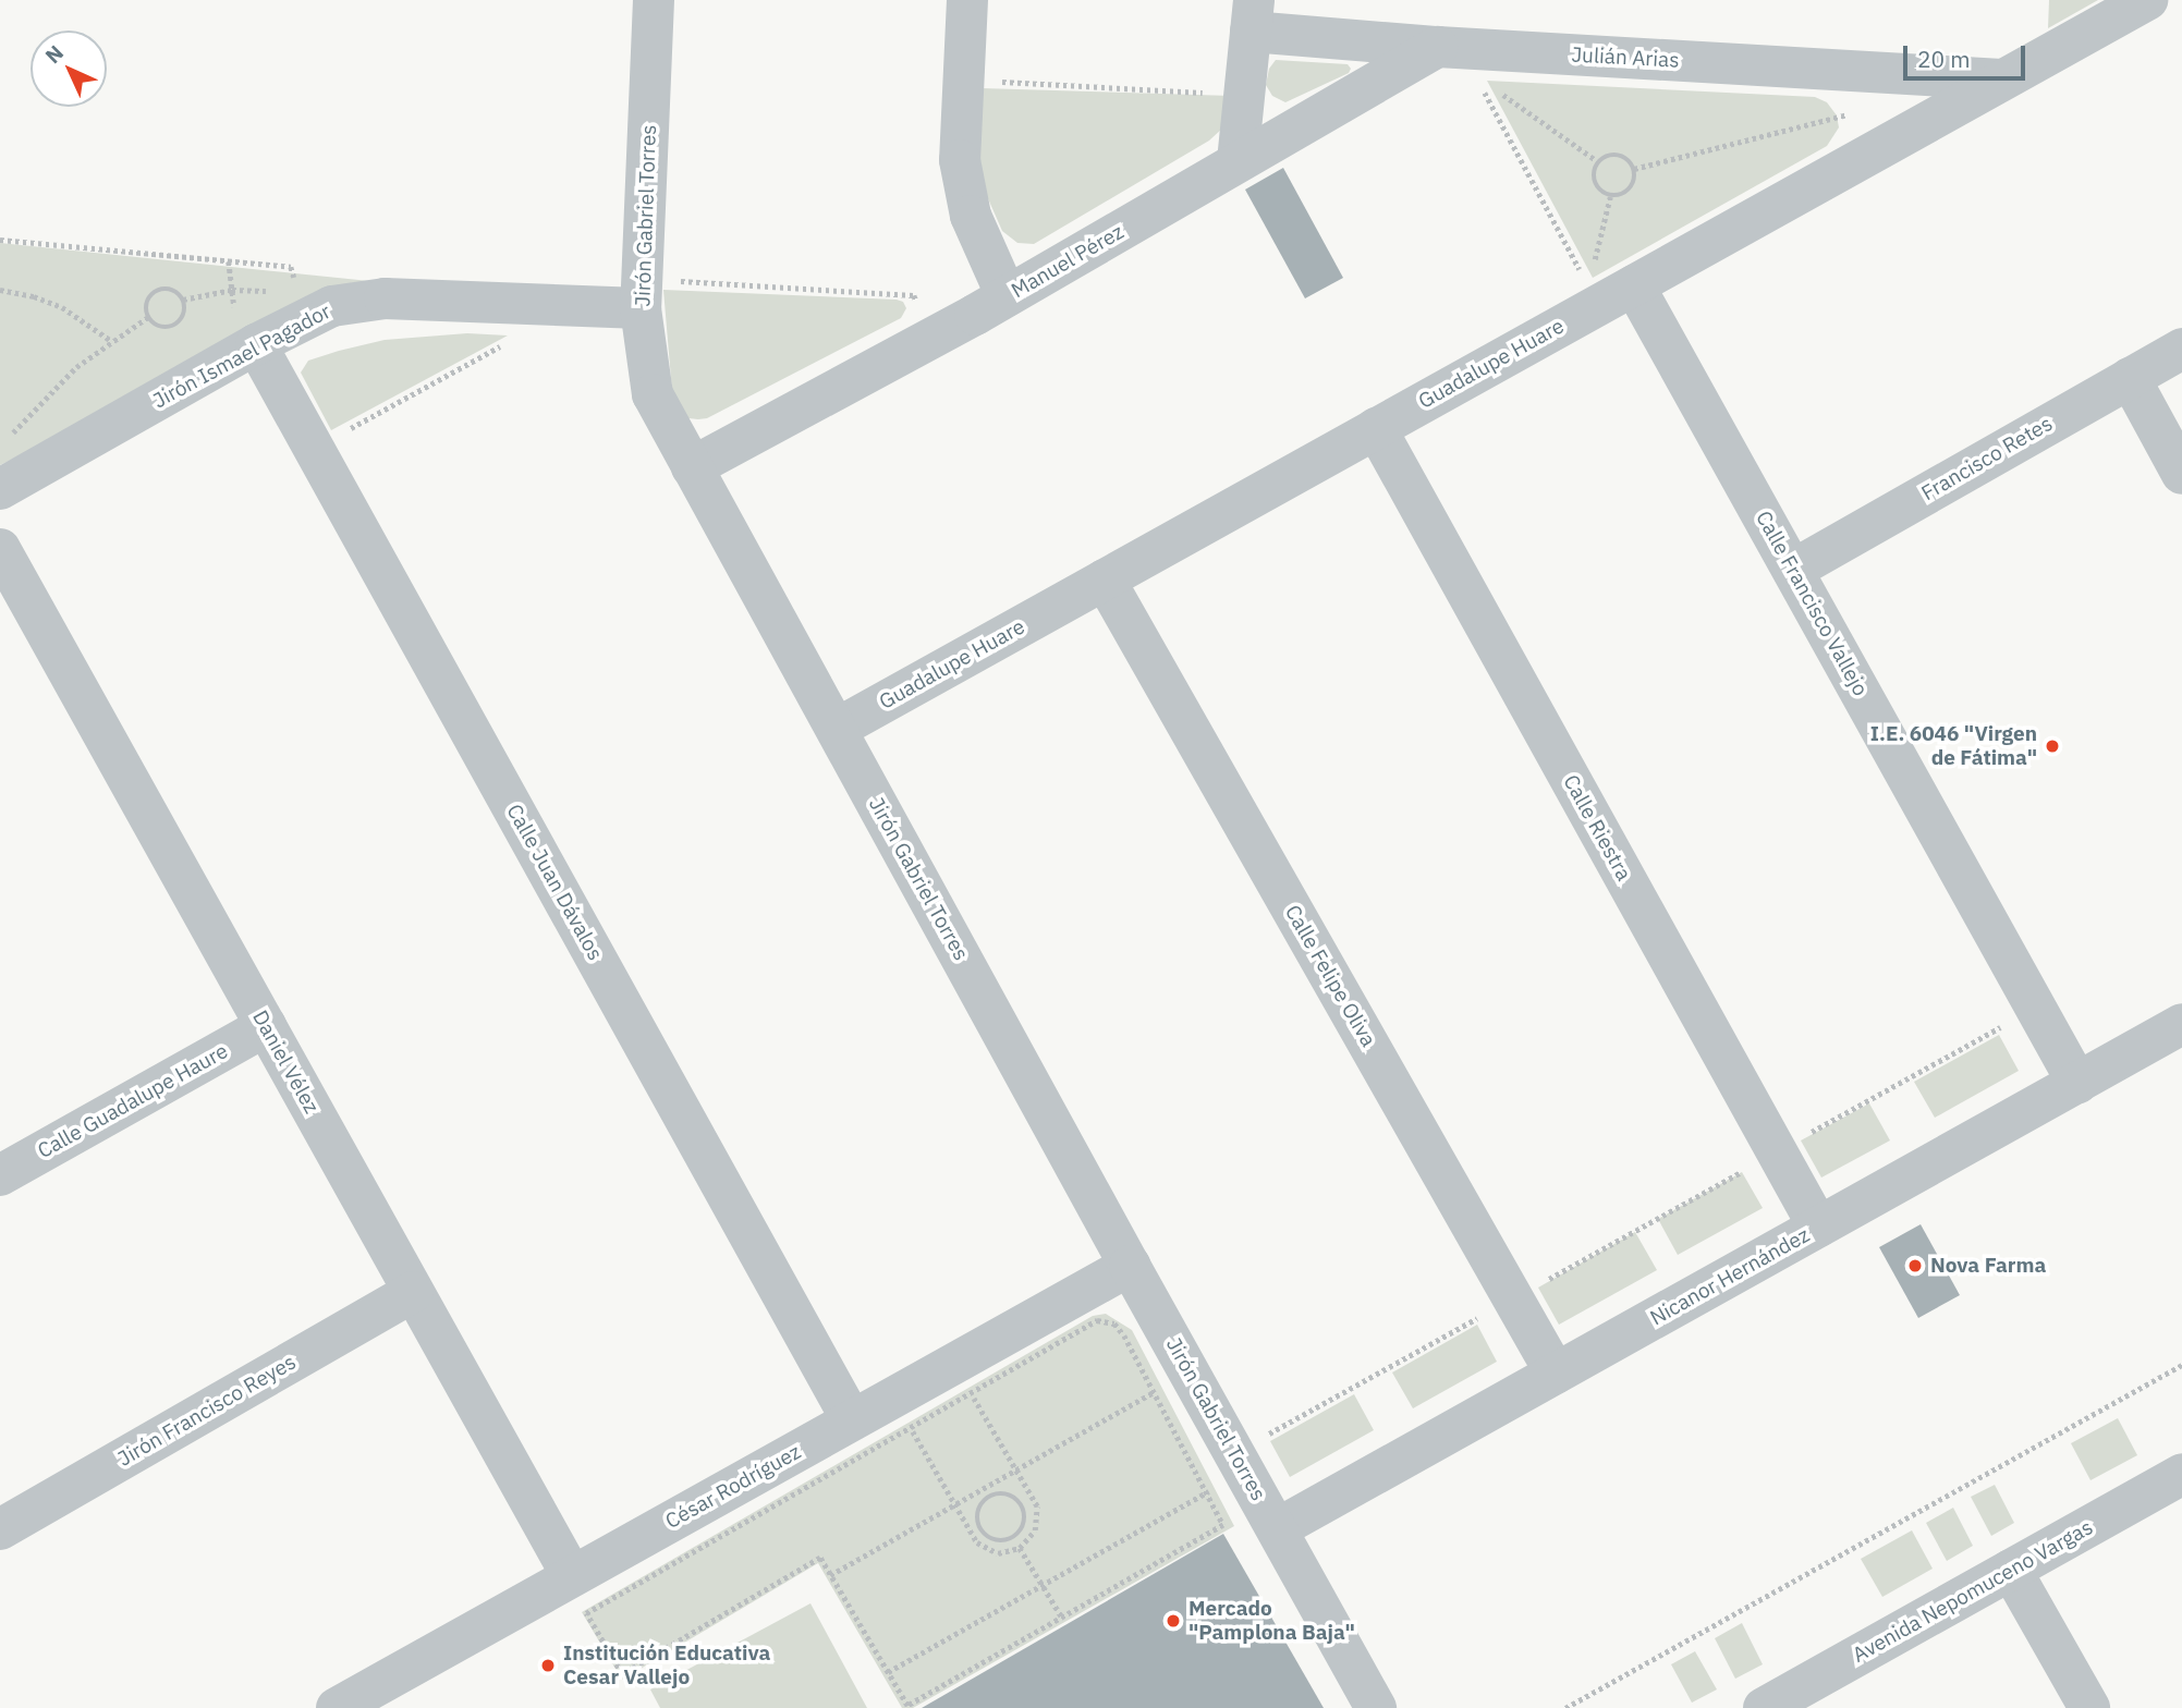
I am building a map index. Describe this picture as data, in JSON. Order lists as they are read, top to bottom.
{
  "streets": {
    "street": [
      "Julián Arias",
      "Jirón Gabriel Torres",
      "Manuel Pérez",
      "Jirón Ismael Pagador",
      "Guadalupe Huare",
      "Francisco Retes",
      "Calle Francisco Vallejo",
      "Calle Riestra",
      "Calle Juan Dávalos",
      "Calle Felipe Oliva",
      "Daniel Vélez",
      "Calle Guadalupe Haure",
      "Nicanor Hernández",
      "Jirón Francisco Reyes",
      "César Rodríguez",
      "Avenida Nepomuceno Vargas"
    ]
  },
  "crossings": [
    ["Julián Arias", "Manuel Pérez"],
    ["Julián Arias", "Guadalupe Huare"],
    ["Jirón Gabriel Torres", "Manuel Pérez"],
    ["Jirón Gabriel Torres", "Jirón Ismael Pagador"],
    ["Jirón Gabriel Torres", "Guadalupe Huare"],
    ["Jirón Gabriel Torres", "Nicanor Hernández"],
    ["Jirón Gabriel Torres", "César Rodríguez"],
    ["Jirón Ismael Pagador", "Calle Juan Dávalos"],
    ["Guadalupe Huare", "Calle Francisco Vallejo"],
    ["Guadalupe Huare", "Calle Riestra"],
    ["Guadalupe Huare", "Calle Felipe Oliva"],
    ["Francisco Retes", "Calle Francisco Vallejo"],
    ["Calle Francisco Vallejo", "Nicanor Hernández"],
    ["Calle Riestra", "Nicanor Hernández"],
    ["Calle Juan Dávalos", "César Rodríguez"],
    ["Calle Felipe Oliva", "Nicanor Hernández"],
    ["Daniel Vélez", "Calle Guadalupe Haure"],
    ["Daniel Vélez", "Jirón Francisco Reyes"],
    ["Daniel Vélez", "César Rodríguez"]
  ],
  "places": [
    "I.E. 6046 \"Virgen de Fátima\"",
    "Nova Farma",
    "Mercado \"Pamplona Baja\"",
    "Institución Educativa Cesar Vallejo"
  ],
  "scale_bar": "20 m",
  "north": "top left"
}
